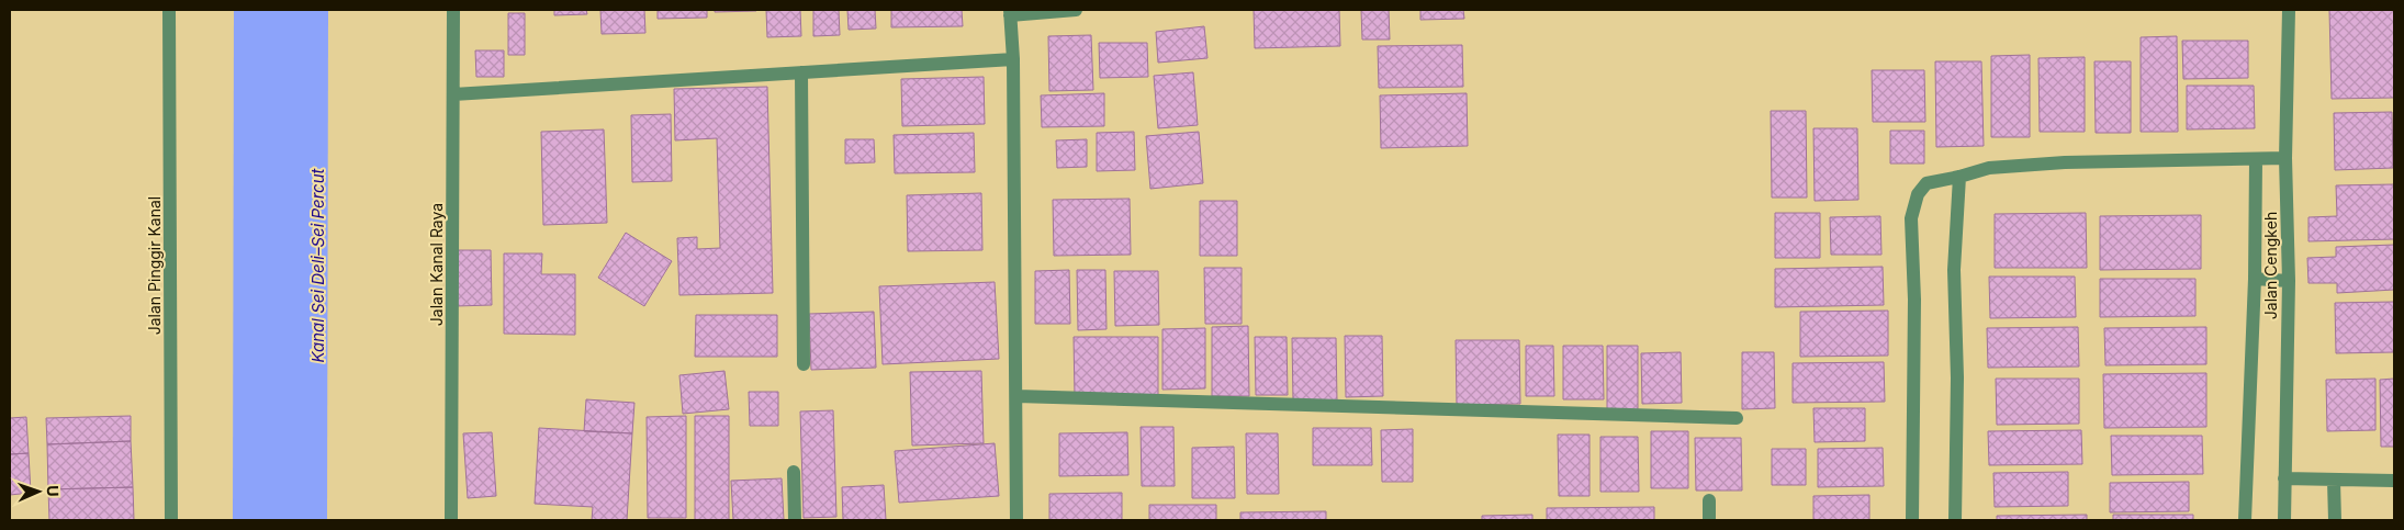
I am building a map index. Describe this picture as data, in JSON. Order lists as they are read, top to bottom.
{
  "streets": {
    "street": ["Jalan Kanal Raya", "Jalan Pinggir Kanal", "Jalan Cengkeh"]
  },
  "water": ["Kanal Sei Deli–Sei Percut"],
  "north": "right"
}
